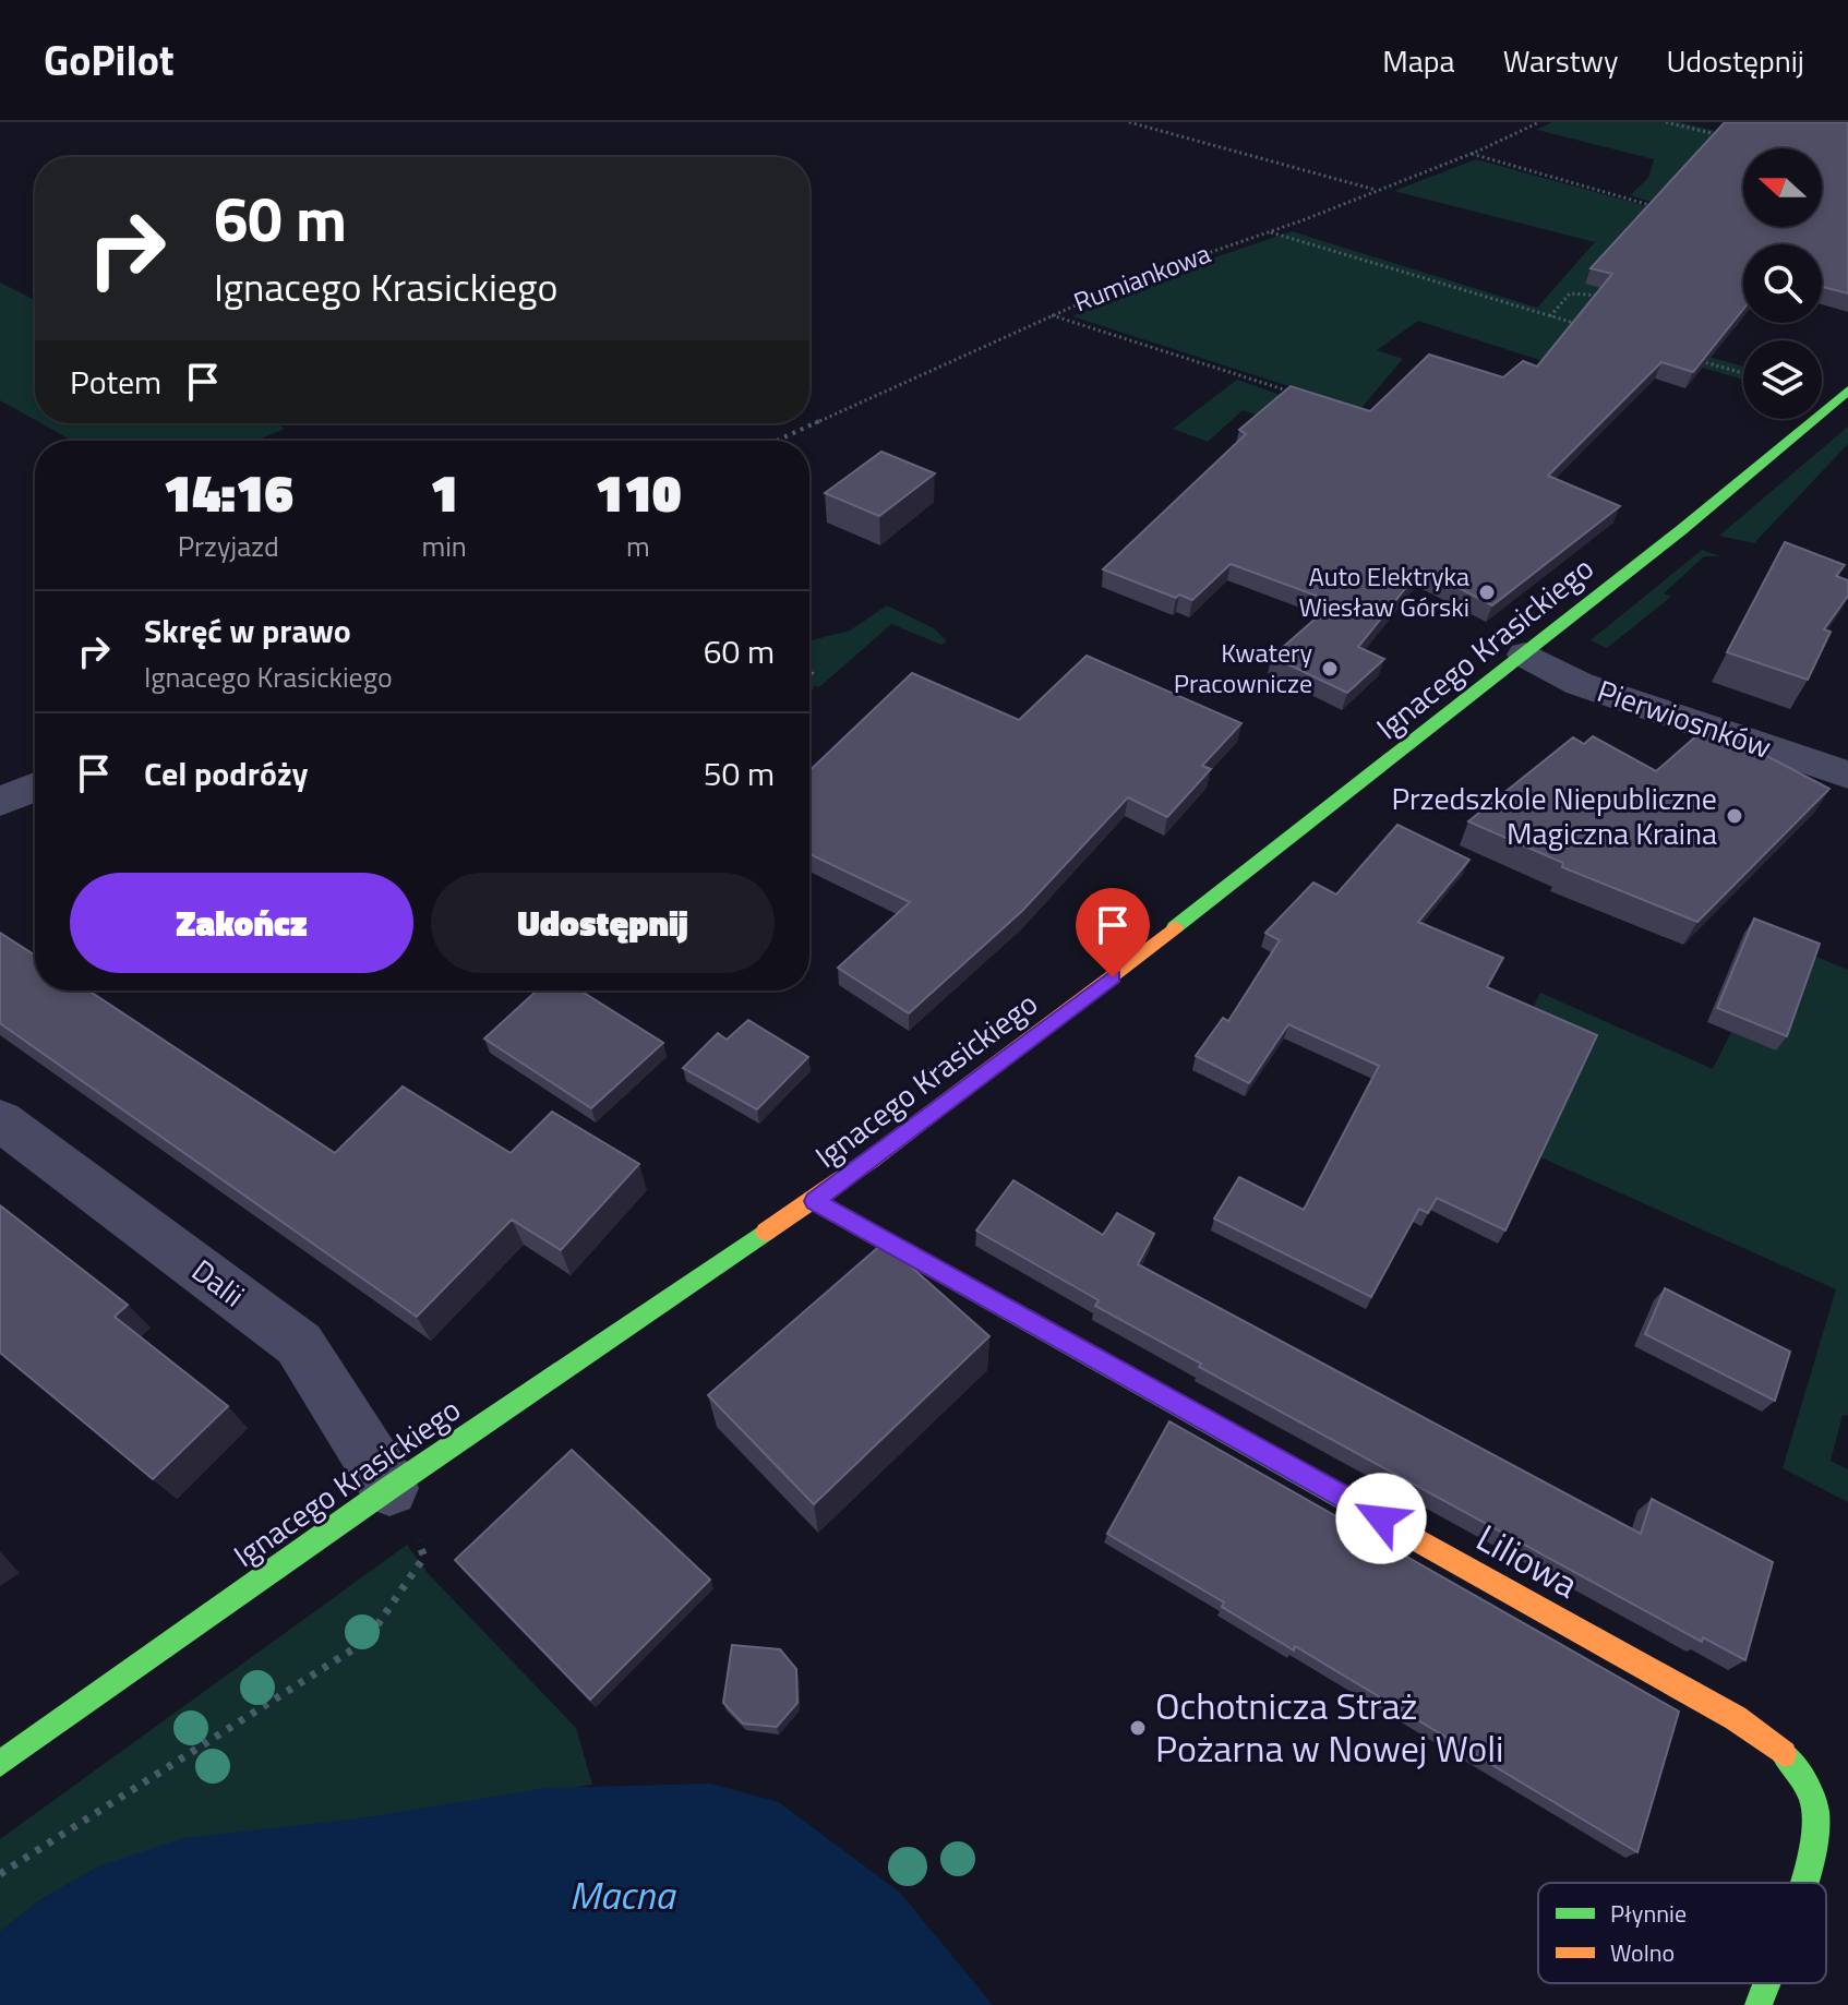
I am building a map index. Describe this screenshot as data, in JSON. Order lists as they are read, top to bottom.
{
  "streets": {
    "street": [
      "Ignacego Krasickiego",
      "Pierwiosnków",
      "Dalii",
      "Liliowa"
    ],
    "path": ["Rumiankowa"]
  },
  "crossings": [
    ["Ignacego Krasickiego", "Pierwiosnków"],
    ["Ignacego Krasickiego", "Dalii"],
    ["Ignacego Krasickiego", "Liliowa"]
  ],
  "water": ["Macna"],
  "places": [
    "Auto Elektryka Wiesław Górski",
    "Kwatery Pracownicze",
    "Przedszkole Niepubliczne Magiczna Kraina",
    "Ochotnicza Straż Pożarna w Nowej Woli"
  ],
  "legend": ["Płynnie", "Wolno"],
  "north": "left",
  "page": {
    "header": "GoPilot",
    "nav": ["Mapa", "Warstwy", "Udostępnij"],
    "turn": ["60 m", "Ignacego Krasickiego"],
    "then": "Potem",
    "eta": [
      "14:16",
      "Przyjazd",
      "1",
      "min",
      "110",
      "m"
    ],
    "list": [
      {
        "name": "Skręć w prawo",
        "note": "Ignacego Krasickiego",
        "value": "60 m"
      },
      {
        "name": "Cel podróży",
        "value": "50 m"
      }
    ],
    "buttons": ["Zakończ", "Udostępnij"]
  }
}
